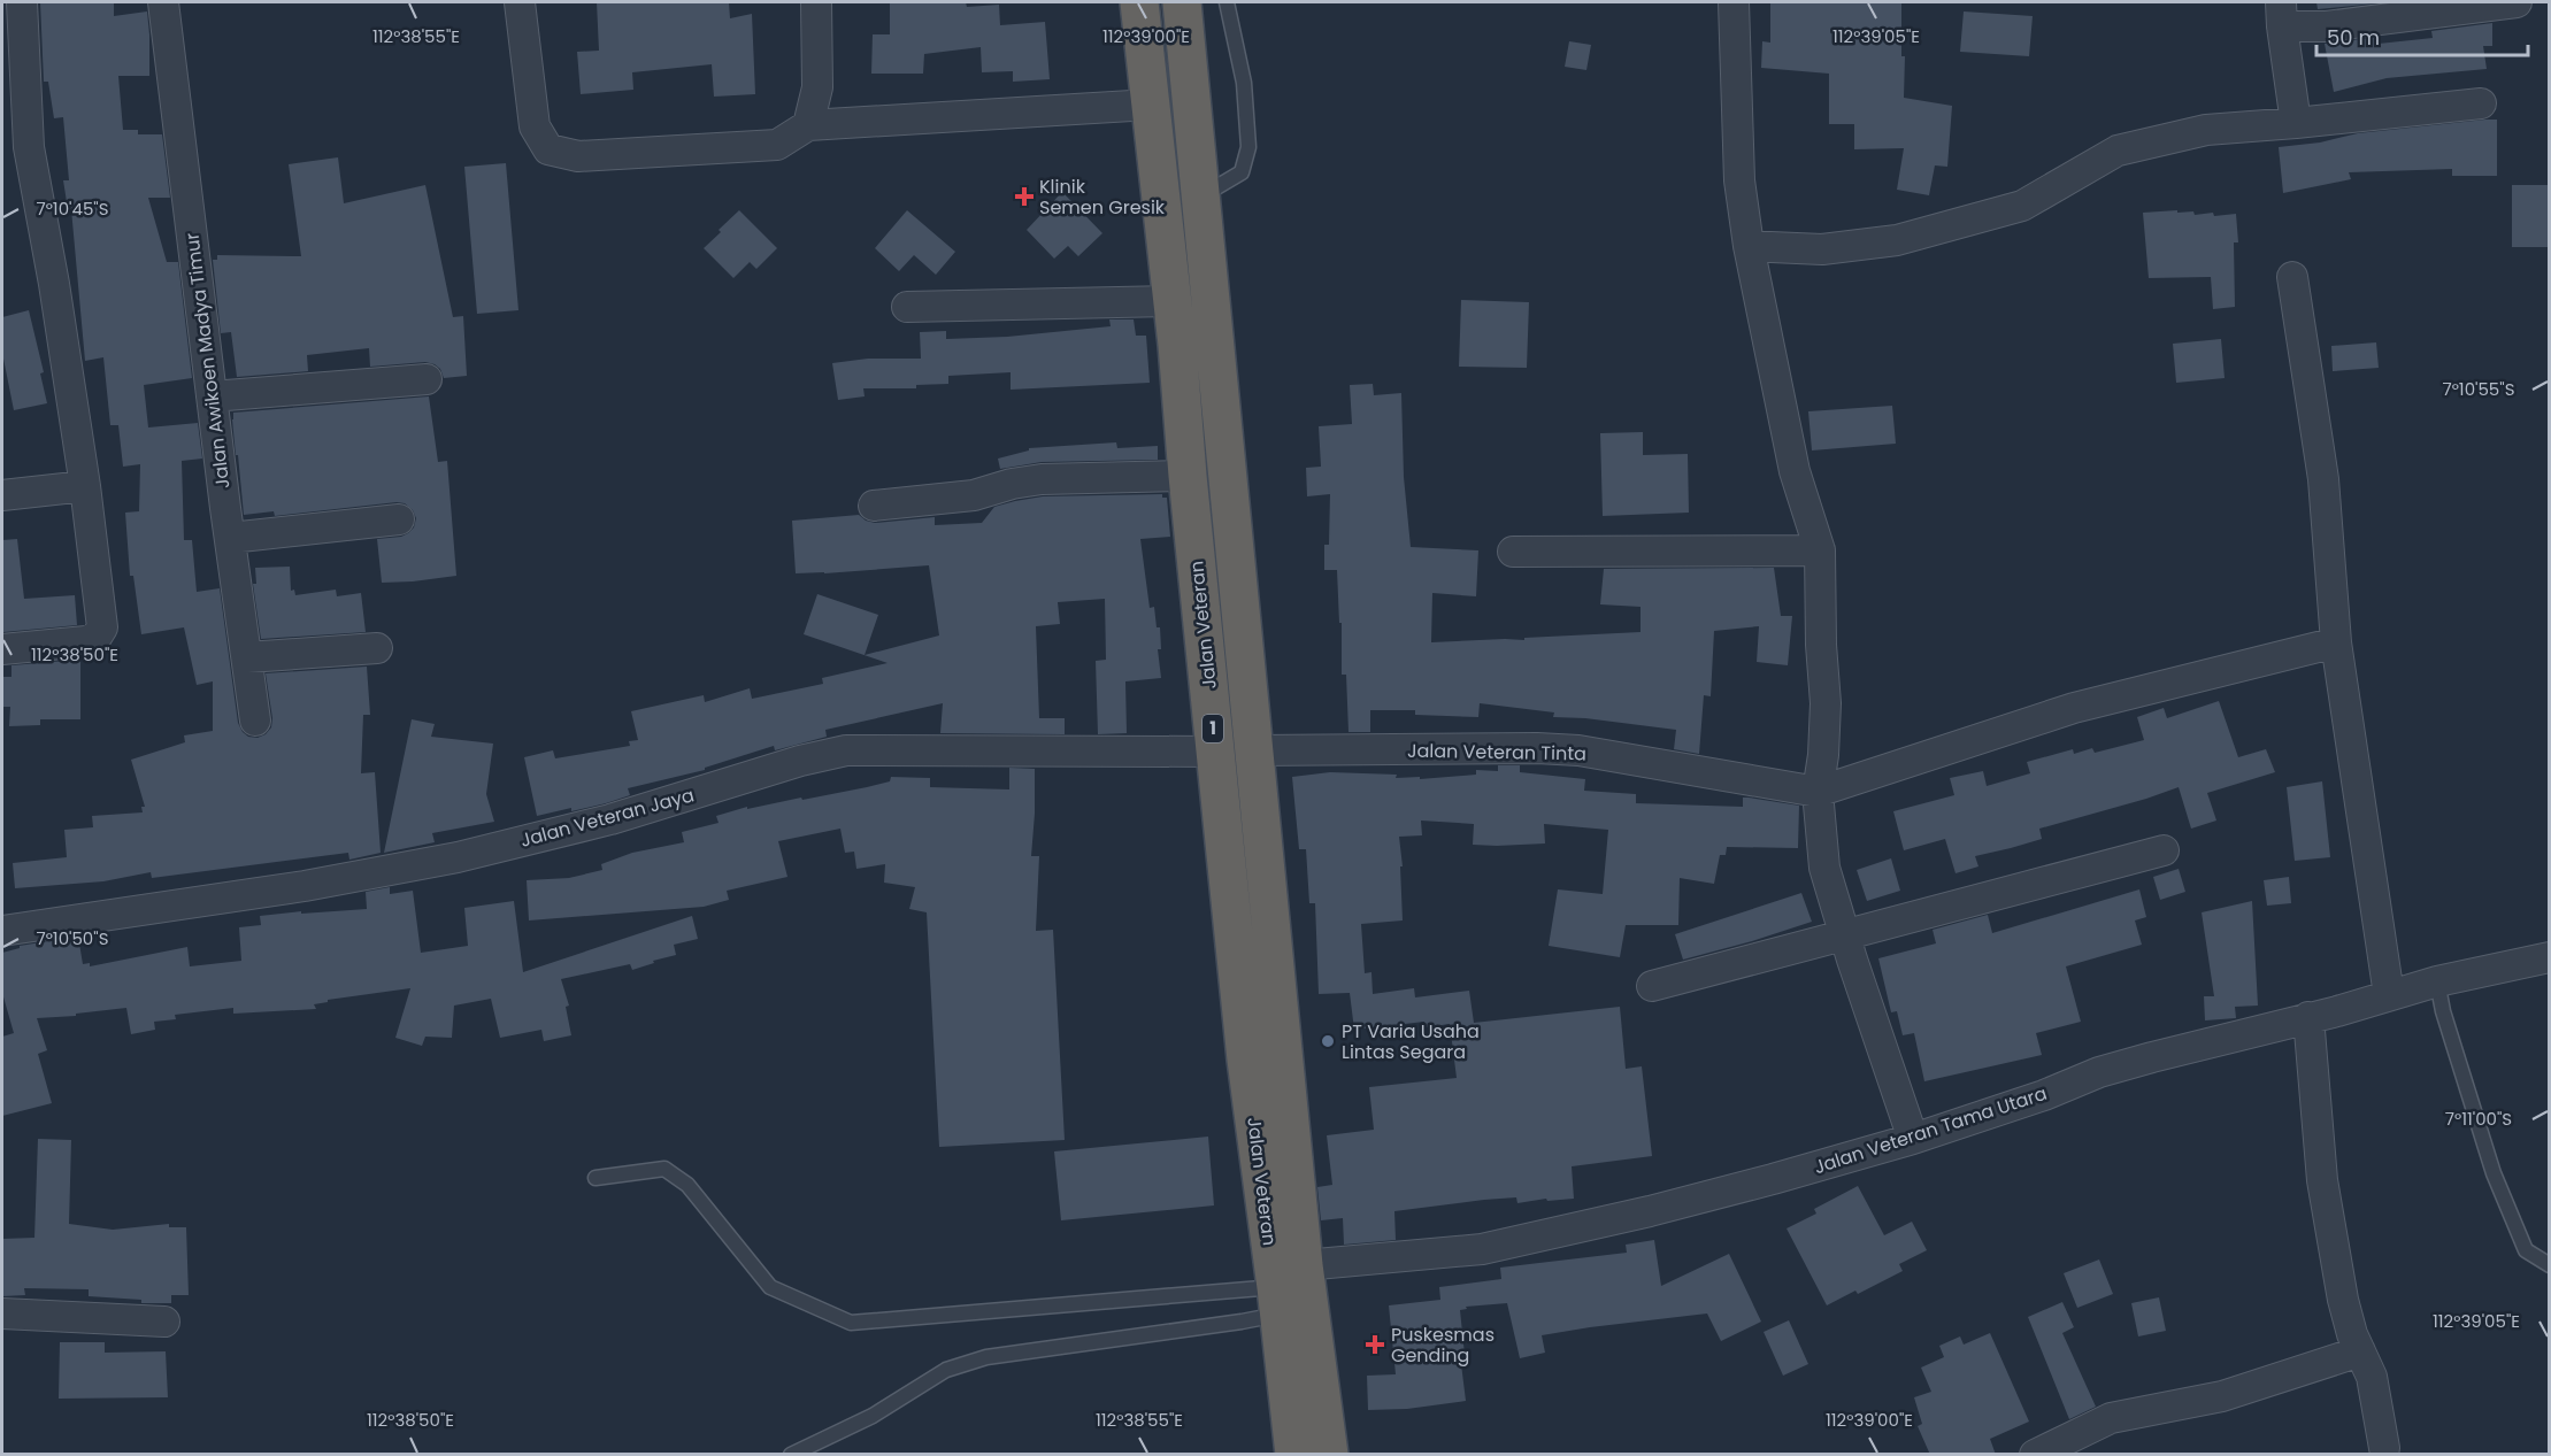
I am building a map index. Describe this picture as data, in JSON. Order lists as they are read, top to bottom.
{
  "streets": {
    "highway": ["Jalan Veteran", "1"],
    "street": [
      "Jalan Awikoen Madya Timur",
      "Jalan Veteran Tinta",
      "Jalan Veteran Jaya",
      "Jalan Veteran Tama Utara"
    ]
  },
  "crossings": [
    ["Jalan Veteran", "Jalan Veteran Tinta"],
    ["Jalan Veteran", "Jalan Veteran Jaya"],
    ["Jalan Veteran", "Jalan Veteran Tama Utara"]
  ],
  "places": {
    "health": ["Klinik Semen Gresik", "Puskesmas Gending"],
    "other": ["PT Varia Usaha Lintas Segara"]
  },
  "scale_bar": "50 m",
  "coordinates": [
    "112°38'55\"E",
    "112°39'00\"E",
    "112°39'05\"E",
    "7°10'45\"S",
    "7°10'55\"S",
    "112°38'50\"E",
    "7°10'50\"S",
    "7°11'00\"S"
  ]
}
